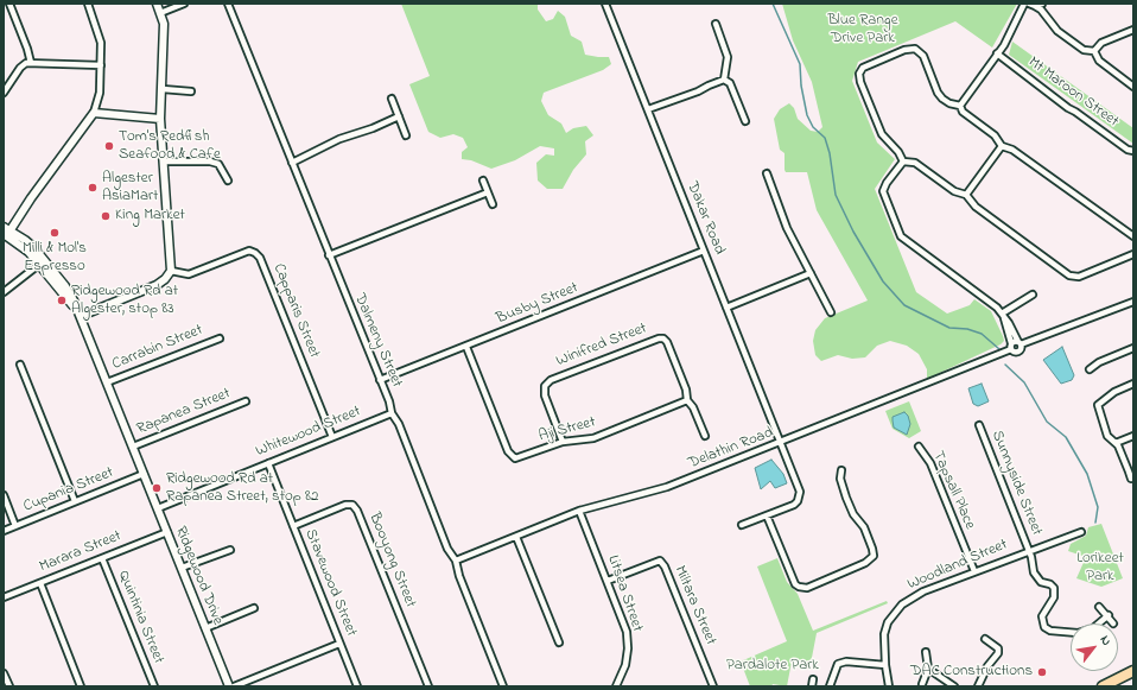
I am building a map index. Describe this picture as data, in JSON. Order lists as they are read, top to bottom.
{
  "streets": {
    "street": [
      "Mt Maroon Street",
      "Dakar Road",
      "Busby Street",
      "Capparis Street",
      "Dalmeny Street",
      "Winifred Street",
      "Carrabin Street",
      "Rapanea Street",
      "Aji Street",
      "Whitewood Street",
      "Delathin Road",
      "Sunnyside Street",
      "Cupania Street",
      "Tapsall Place",
      "Marara Street",
      "Booyong Street",
      "Woodland Street",
      "Ridgewood Drive",
      "Stavewood Street",
      "Litsea Street",
      "Miltara Street",
      "Quintinia Street"
    ]
  },
  "crossings": [
    ["Dakar Road", "Busby Street"],
    ["Dakar Road", "Delathin Road"],
    ["Busby Street", "Dalmeny Street"],
    ["Busby Street", "Aji Street"],
    ["Capparis Street", "Whitewood Street"],
    ["Dalmeny Street", "Whitewood Street"],
    ["Dalmeny Street", "Delathin Road"],
    ["Winifred Street", "Aji Street"],
    ["Carrabin Street", "Ridgewood Drive"],
    ["Rapanea Street", "Ridgewood Drive"],
    ["Whitewood Street", "Ridgewood Drive"],
    ["Whitewood Street", "Stavewood Street"],
    ["Delathin Road", "Litsea Street"],
    ["Sunnyside Street", "Woodland Street"],
    ["Cupania Street", "Ridgewood Drive"],
    ["Tapsall Place", "Woodland Street"],
    ["Marara Street", "Ridgewood Drive"],
    ["Marara Street", "Quintinia Street"],
    ["Booyong Street", "Stavewood Street"],
    ["Litsea Street", "Miltara Street"]
  ],
  "parks": ["Blue Range Drive Park", "Lorikeet Park", "Pardalote Park"],
  "places": [
    "Tom's Redfish Seafood & Cafe",
    "Algester AsiaMart",
    "King Market",
    "Milli & Mol's Espresso",
    "Ridgewood Rd at Algester, stop 83",
    "Ridgewood Rd at Rapanea Street, stop 82",
    "DAC Constructions"
  ],
  "north": "top right"
}
